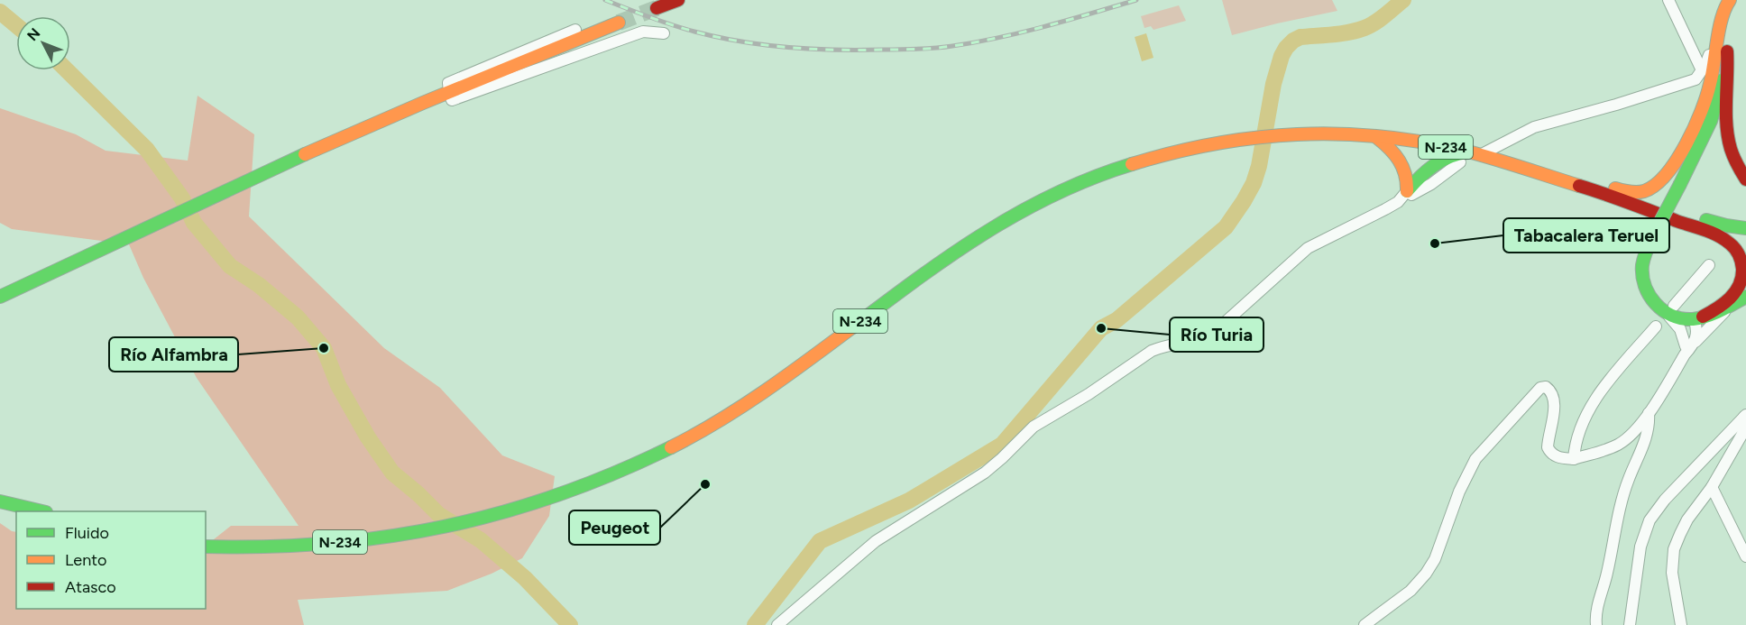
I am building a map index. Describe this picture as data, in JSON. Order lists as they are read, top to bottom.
{
  "streets": {
    "main road": ["N-234"]
  },
  "places": [
    "Tabacalera Teruel",
    "Río Turia",
    "Río Alfambra",
    "Peugeot"
  ],
  "legend": ["Fluido", "Lento", "Atasco"],
  "north": "top left"
}
